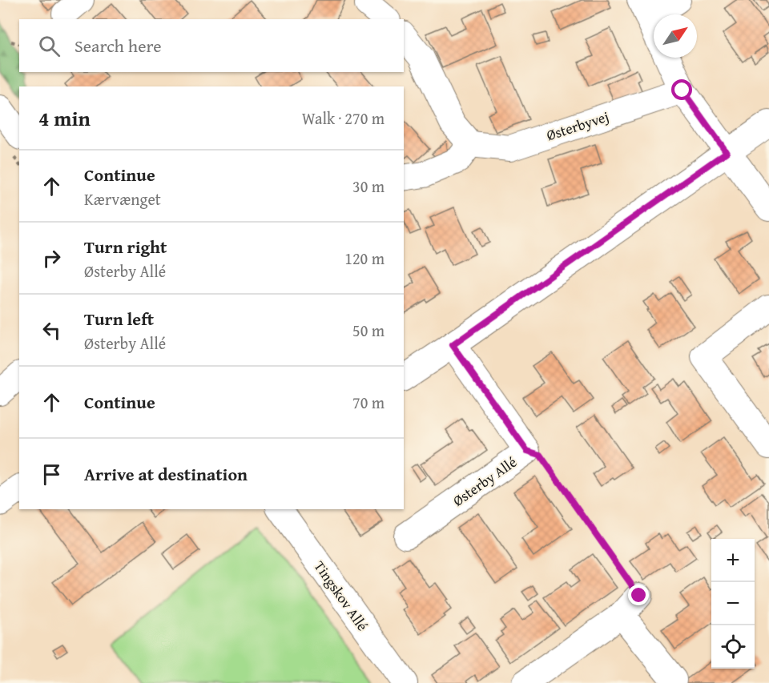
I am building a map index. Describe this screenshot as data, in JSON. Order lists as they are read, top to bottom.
{
  "streets": {
    "street": ["Østerbyvej", "Østerby Allé", "Tingskov Allé"]
  },
  "north": "top right",
  "page": {
    "search": "Search here",
    "heading": ["4 min", "Walk · 270 m"],
    "list": [
      ["Continue", "Kærvænget", "30 m"],
      ["Turn right", "Østerby Allé", "120 m"],
      ["Turn left", "Østerby Allé", "50 m"],
      ["Continue", "70 m"],
      "Arrive at destination"
    ],
    "map_buttons": ["+", "−"]
  }
}
